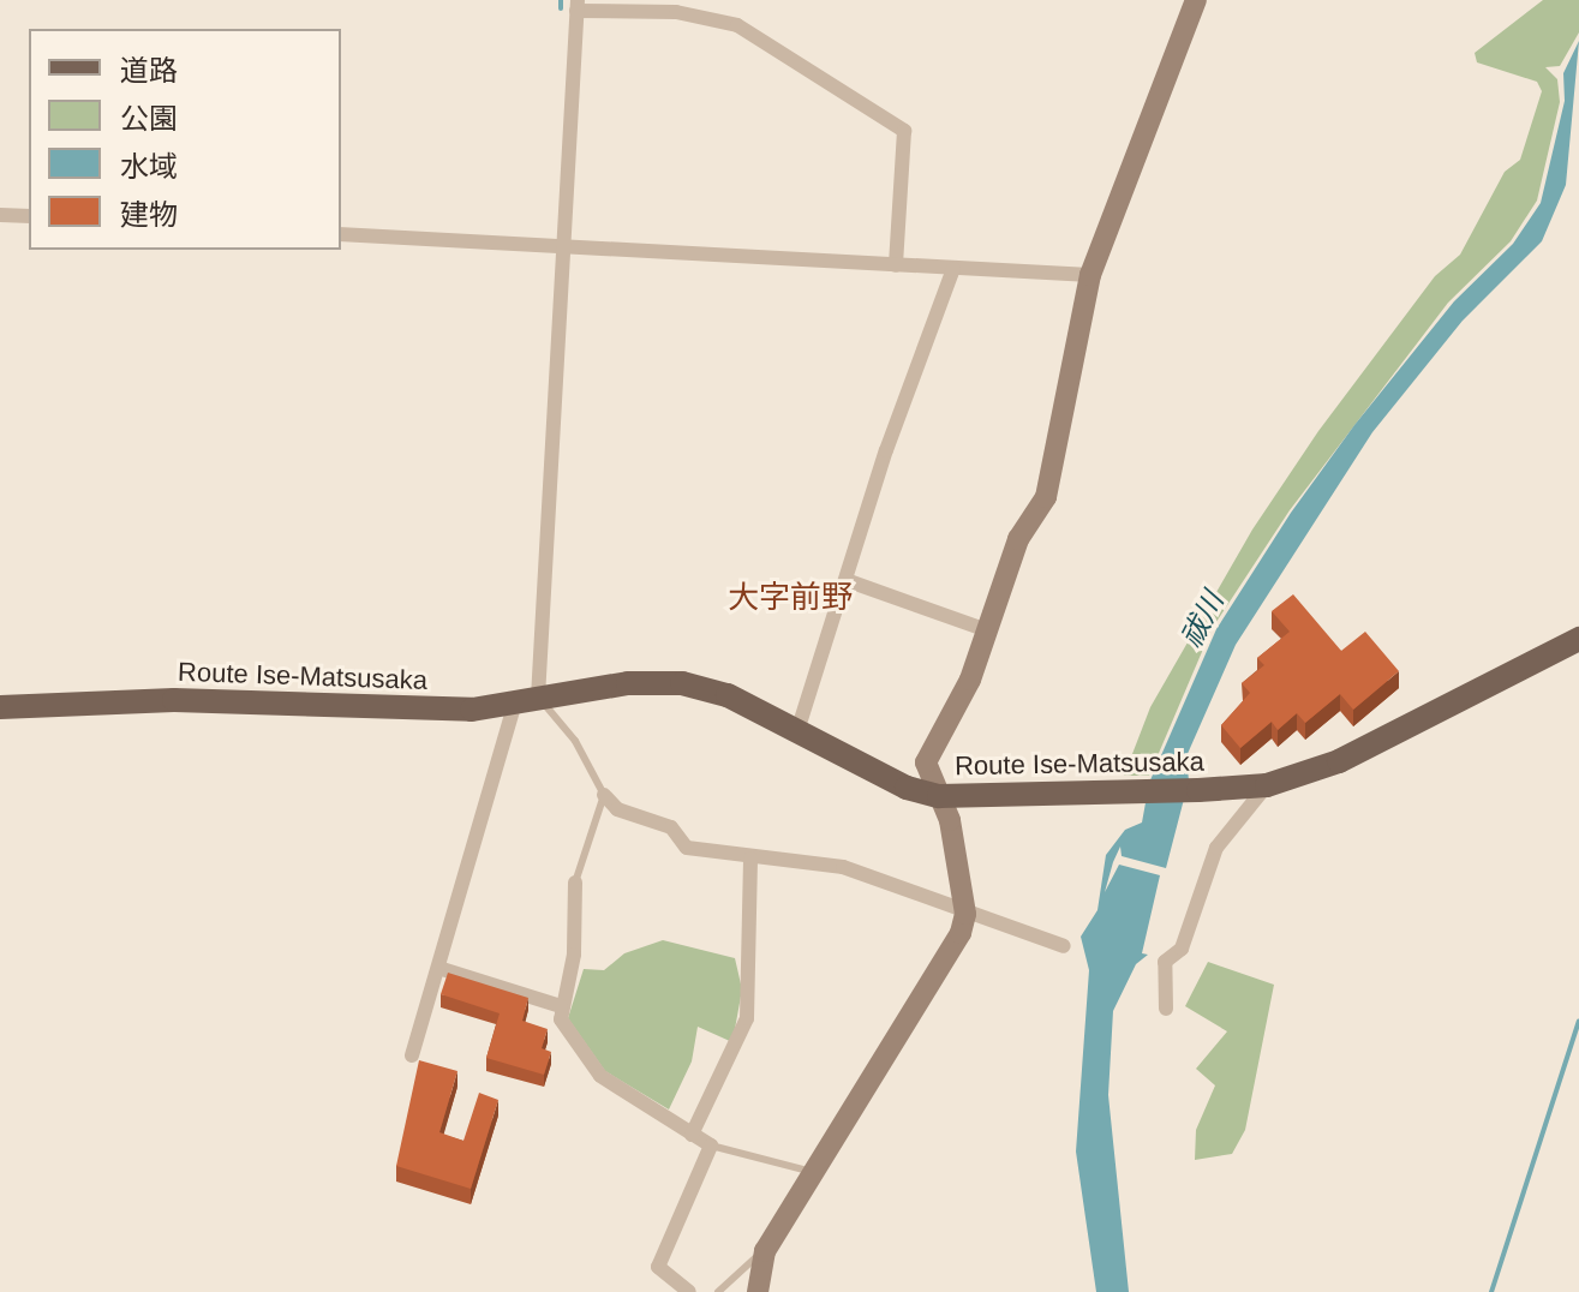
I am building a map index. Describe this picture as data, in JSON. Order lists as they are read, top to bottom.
{
  "streets": {
    "main road": ["Route Ise-Matsusaka"]
  },
  "districts": ["大字前野"],
  "water": ["祓川"],
  "legend": [
    "道路",
    "公園",
    "水域",
    "建物"
  ]
}
